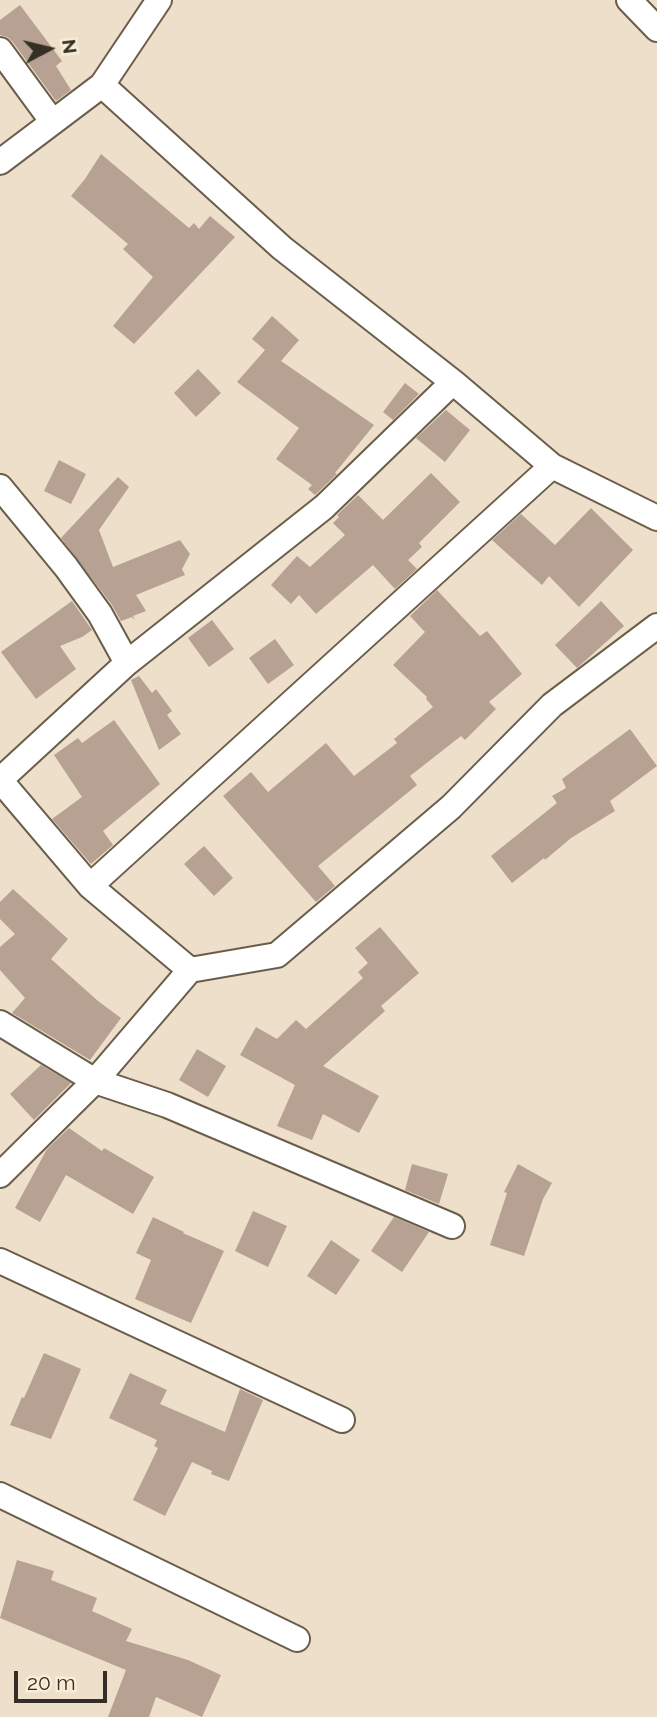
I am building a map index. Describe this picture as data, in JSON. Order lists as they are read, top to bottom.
{
  "scale_bar": "20 m",
  "north": "right"
}
